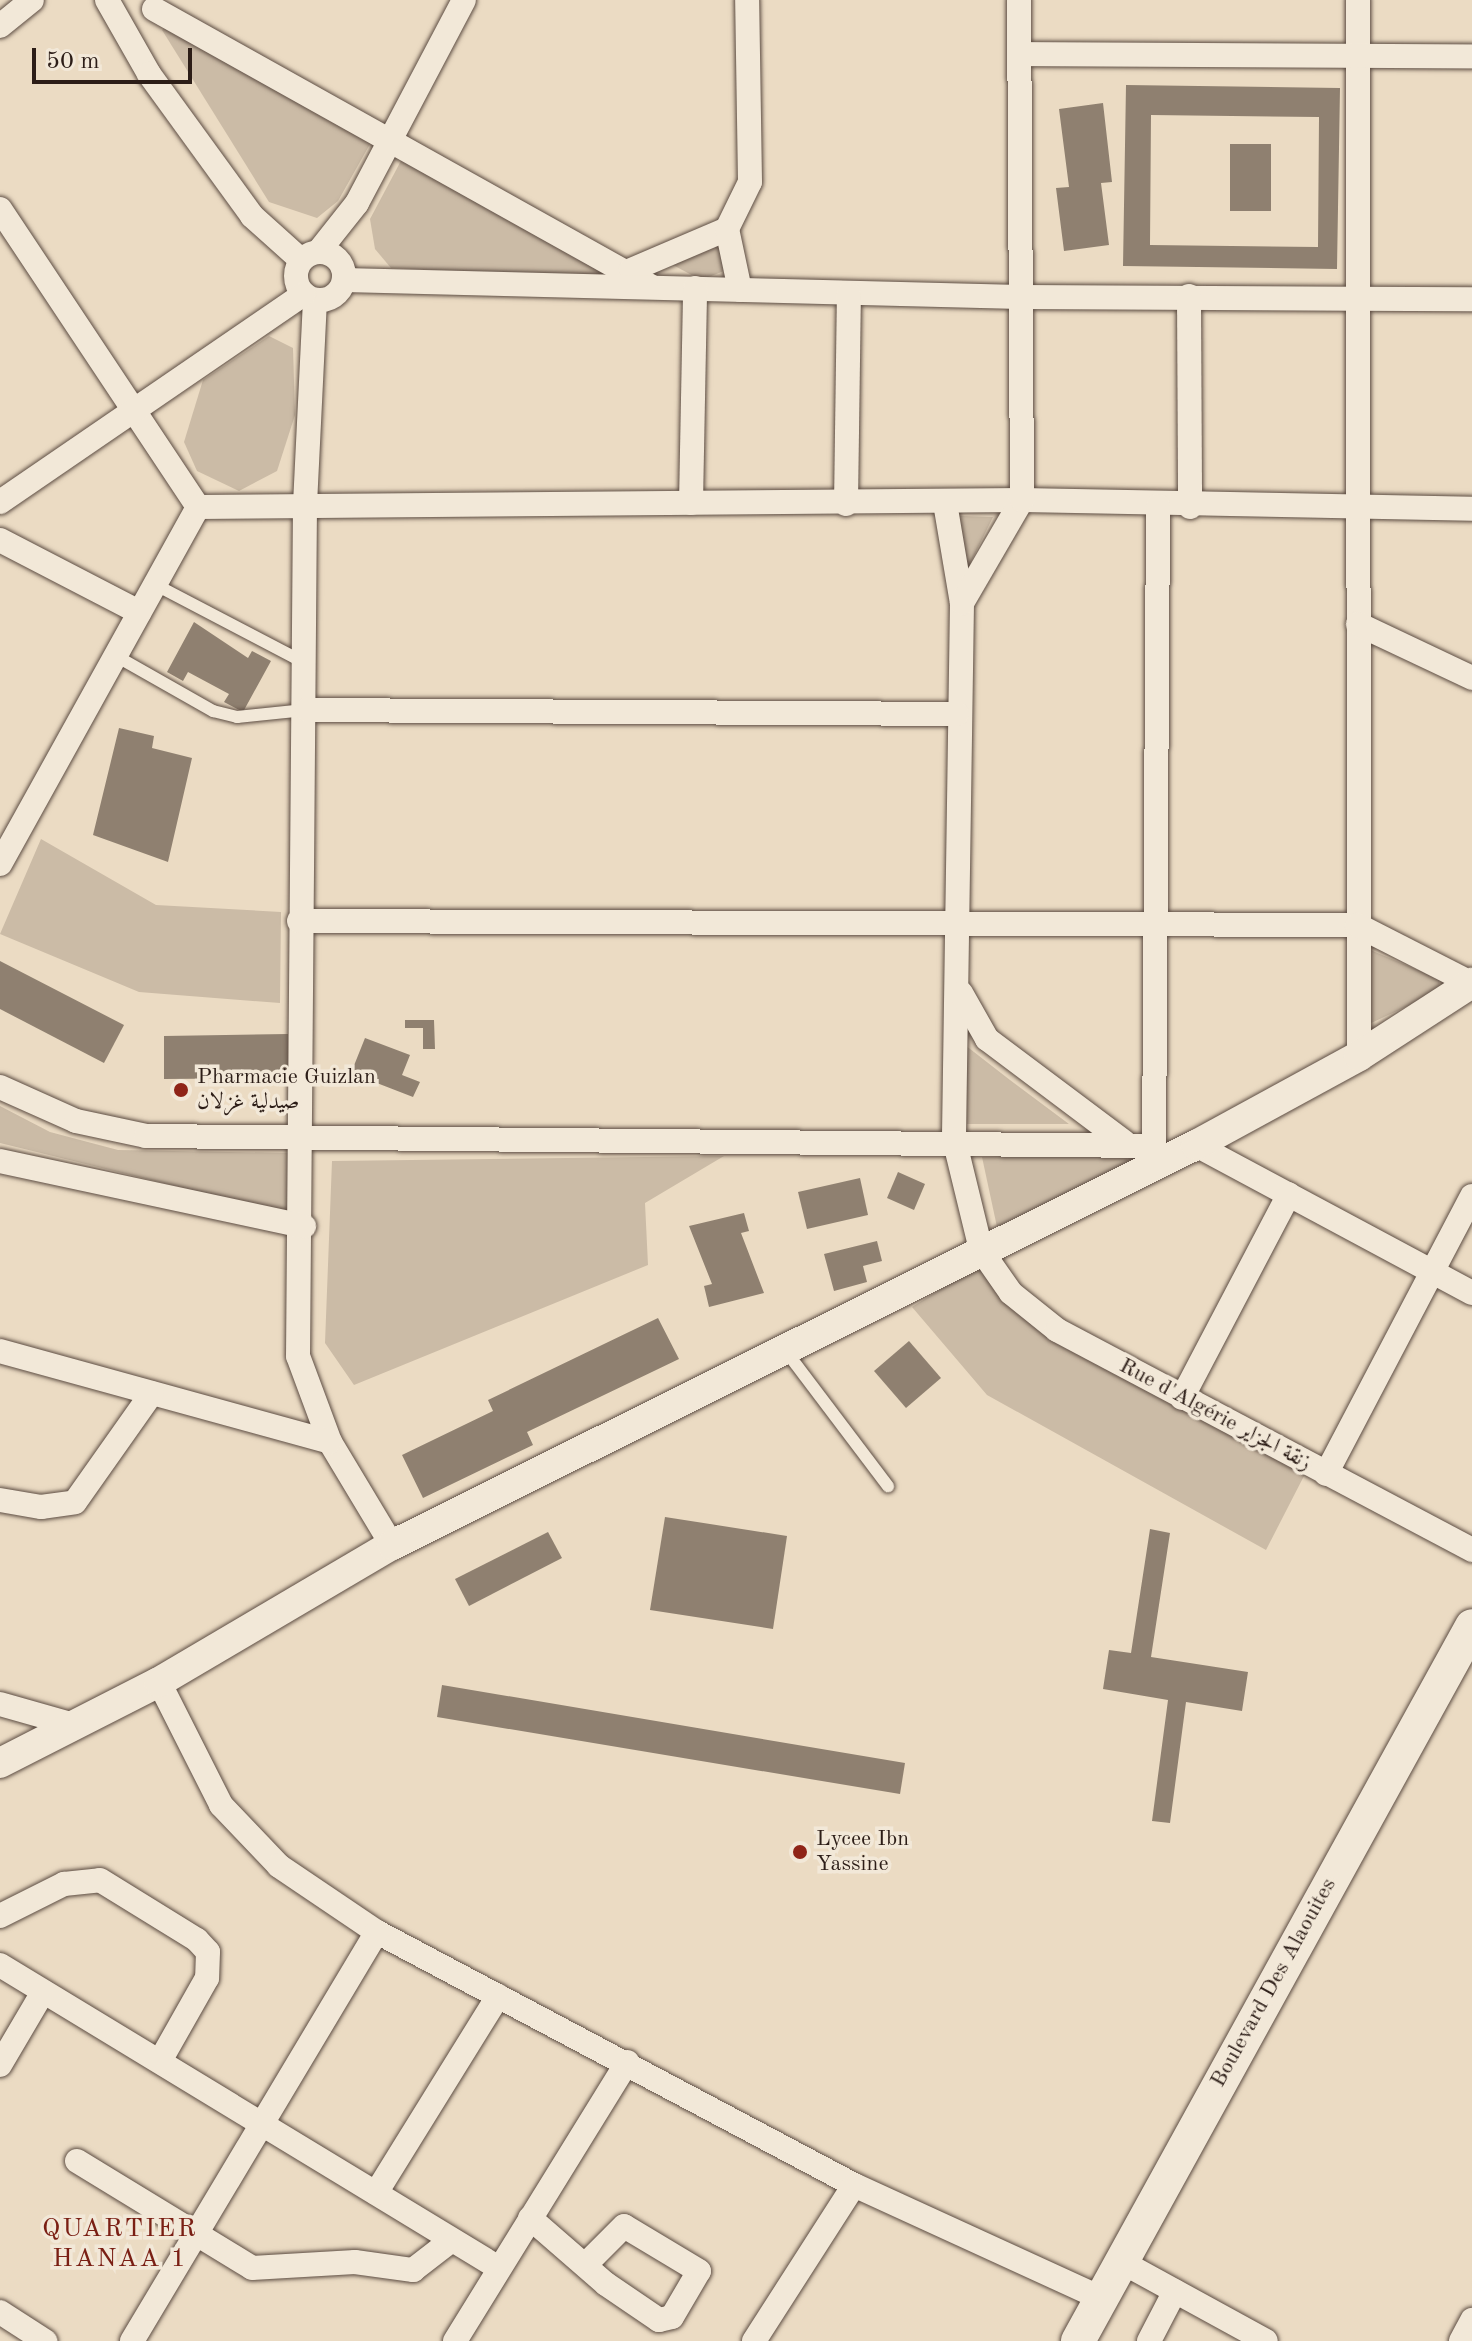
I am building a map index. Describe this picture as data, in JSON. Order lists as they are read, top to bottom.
{
  "streets": {
    "main road": ["Boulevard Des Alaouites"],
    "street": ["Rue d'Algérie زنقة الجزاير"]
  },
  "districts": ["QUARTIER HANAA 1"],
  "places": ["Pharmacie Guizlan صيدلية غزلان", "Lycee Ibn Yassine"],
  "scale_bar": "50 m"
}
